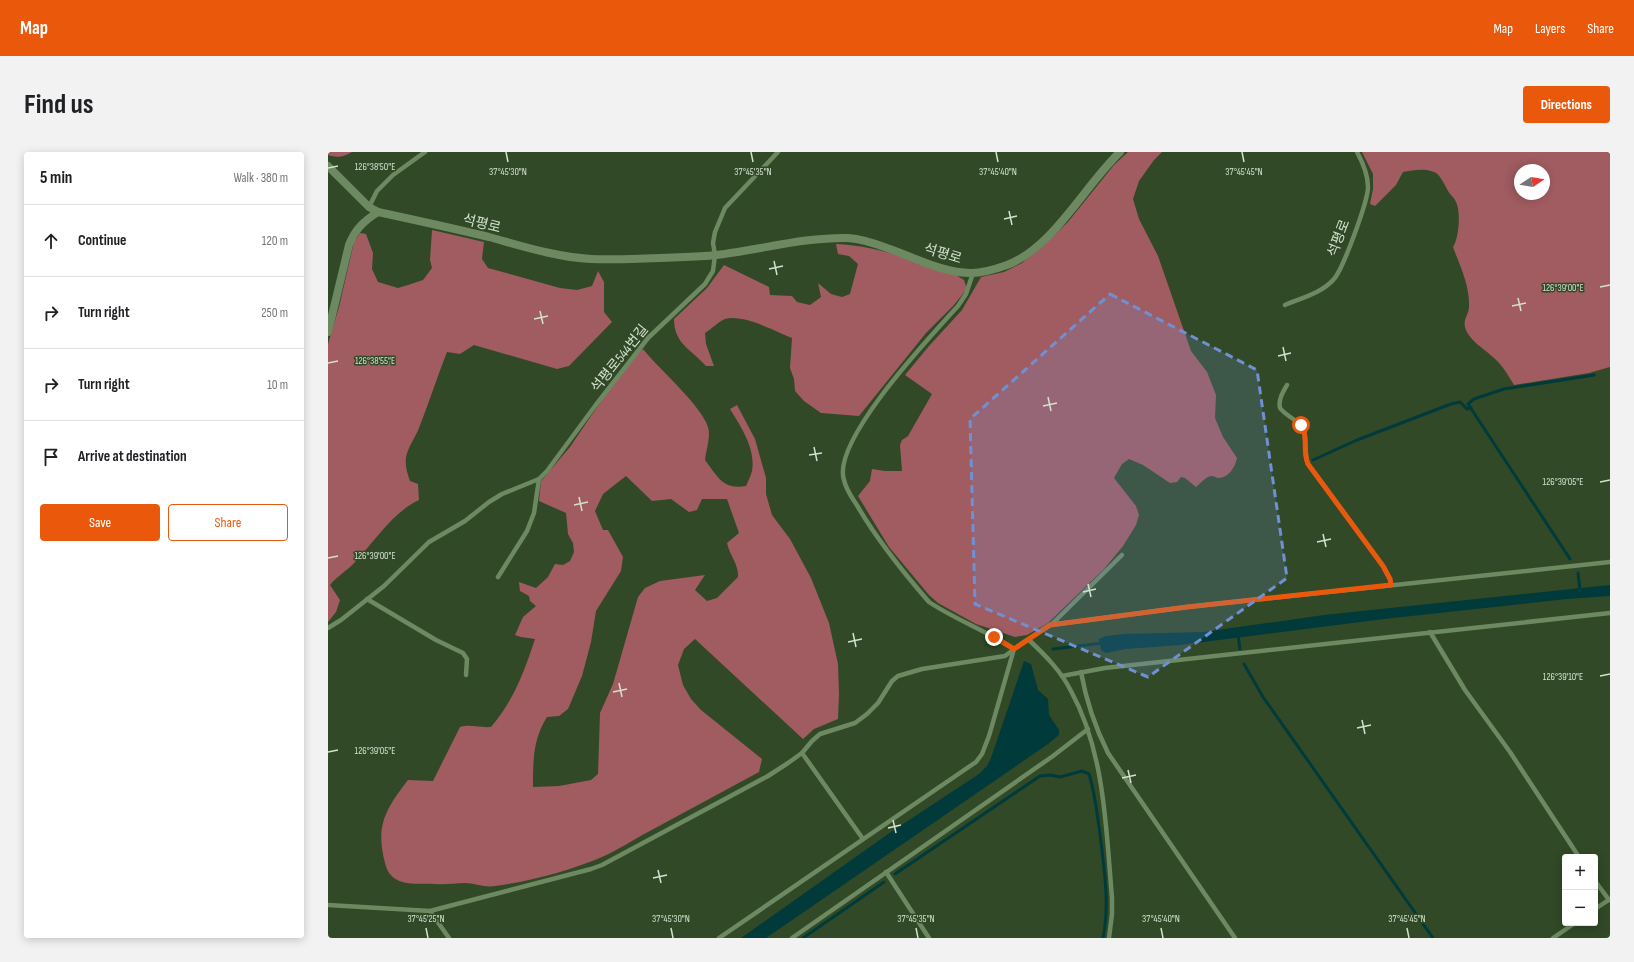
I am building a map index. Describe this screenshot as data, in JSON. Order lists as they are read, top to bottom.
{
  "streets": {
    "street": ["석평로"],
    "lane": ["석평로544번길"]
  },
  "crossings": [
    ["석평로", "석평로544번길"]
  ],
  "north": "right",
  "page": {
    "header": "Map",
    "nav": ["Map", "Layers", "Share"],
    "buttons": [
      "Directions",
      ["Save", "Share"]
    ],
    "title": "Find us",
    "heading": ["5 min", "Walk · 380 m"],
    "list": [
      ["Continue", "120 m"],
      ["Turn right", "250 m"],
      ["Turn right", "10 m"],
      "Arrive at destination"
    ],
    "map_buttons": ["+", "−"]
  },
  "coordinates": [
    "126°38'50\"E",
    "37°45'30\"N",
    "37°45'35\"N",
    "37°45'40\"N",
    "37°45'45\"N",
    "126°39'00\"E",
    "126°38'55\"E",
    "126°39'05\"E",
    "126°39'10\"E",
    "37°45'25\"N"
  ]
}
